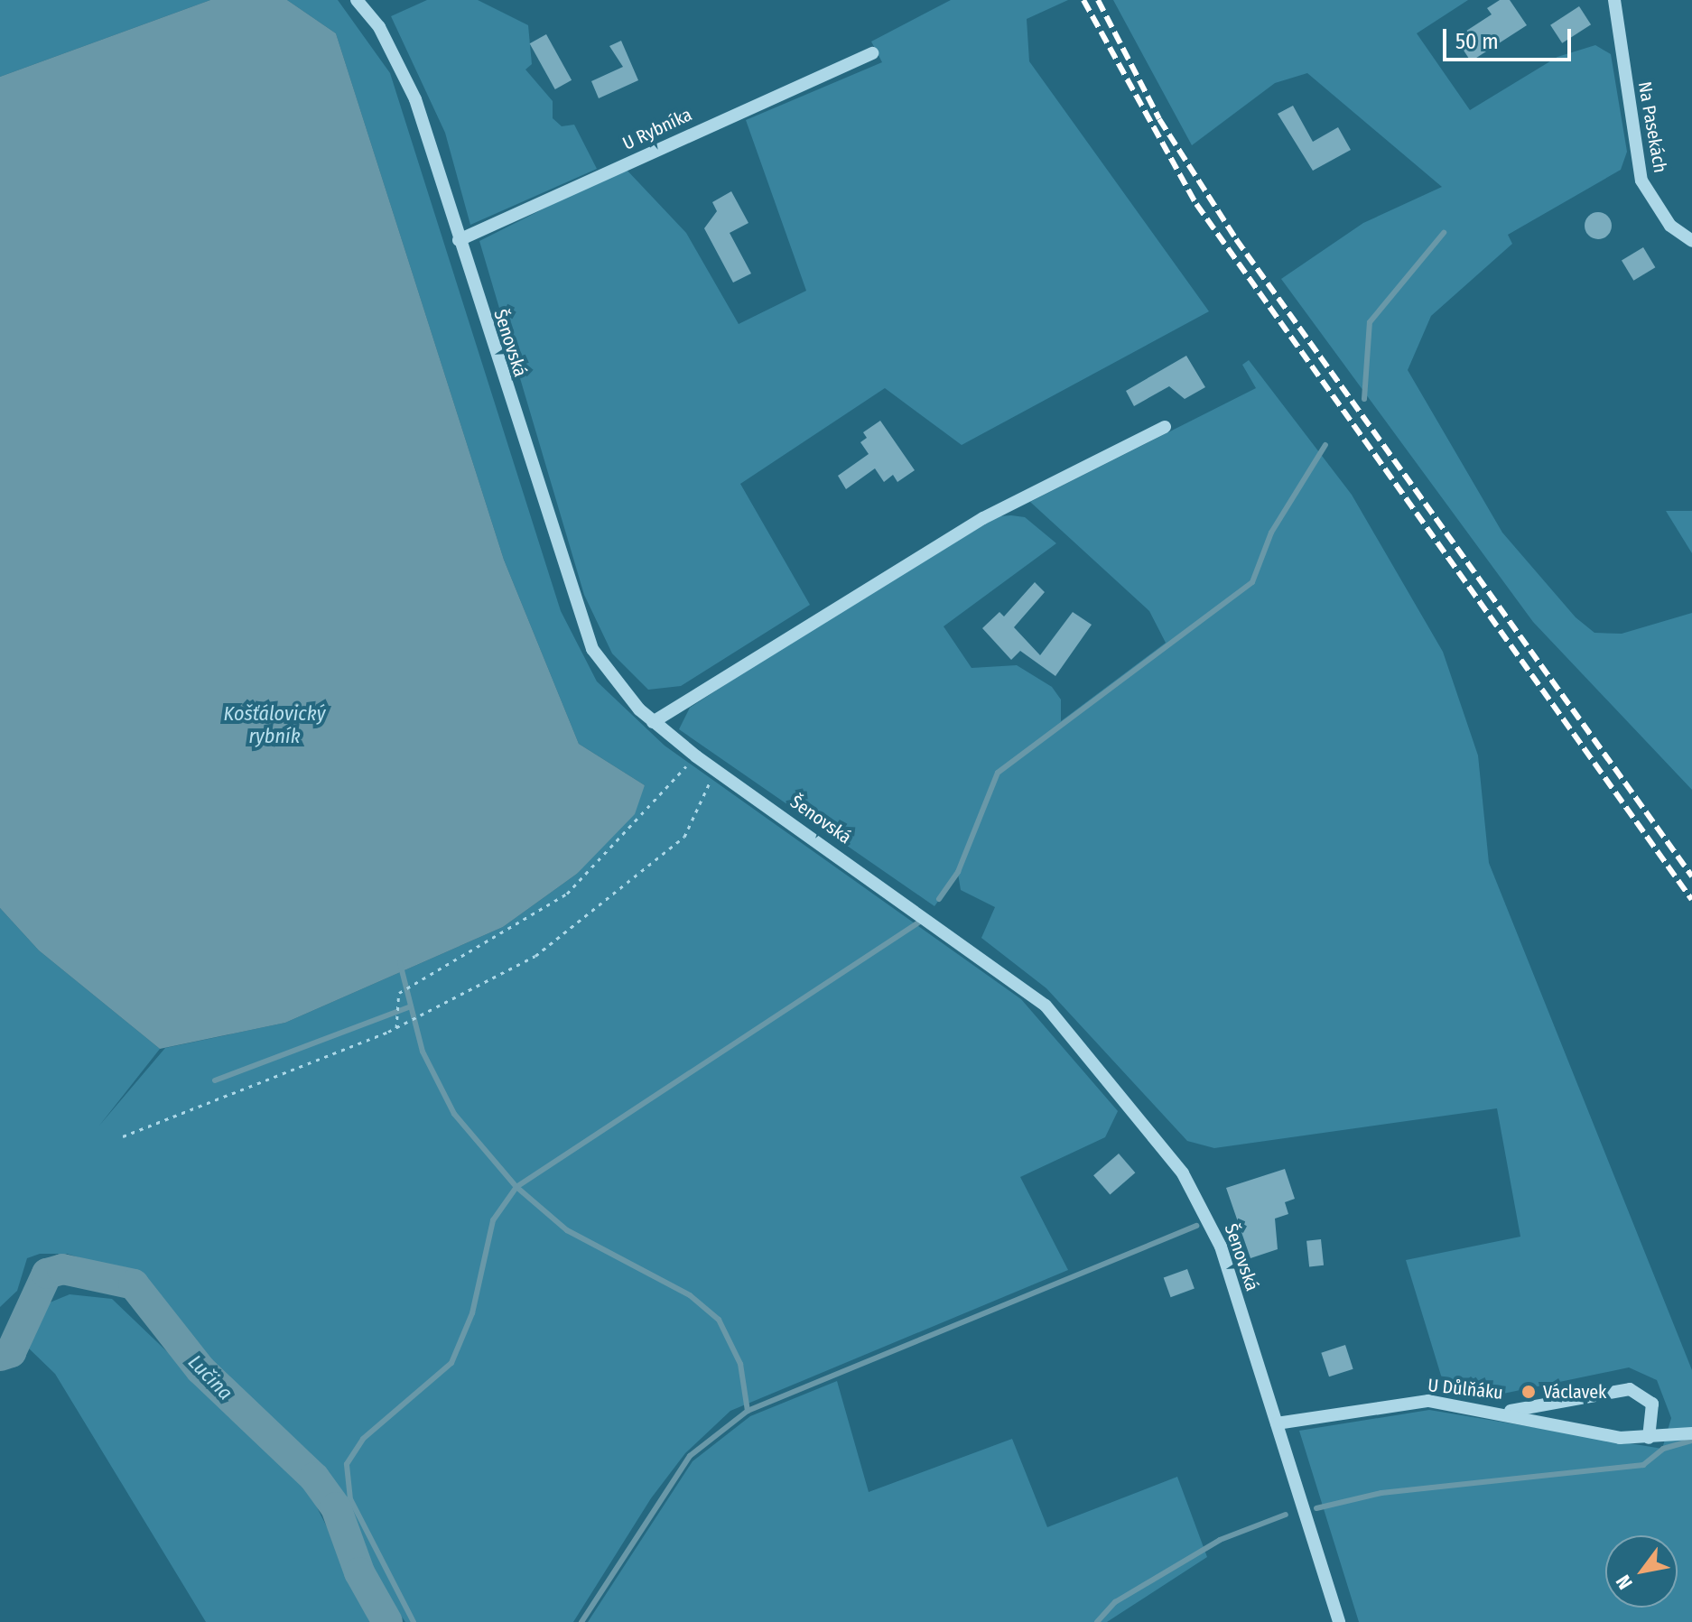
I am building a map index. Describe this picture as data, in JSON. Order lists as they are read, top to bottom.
{
  "streets": {
    "street": [
      "Na Pasekách",
      "U Rybníka",
      "Šenovská",
      "U Důlňáku"
    ]
  },
  "crossings": [
    ["U Rybníka", "Šenovská"],
    ["Šenovská", "U Důlňáku"]
  ],
  "water": ["Košťálovický rybník", "Lučina"],
  "places": ["Václavek"],
  "scale_bar": "50 m",
  "north": "bottom left"
}
